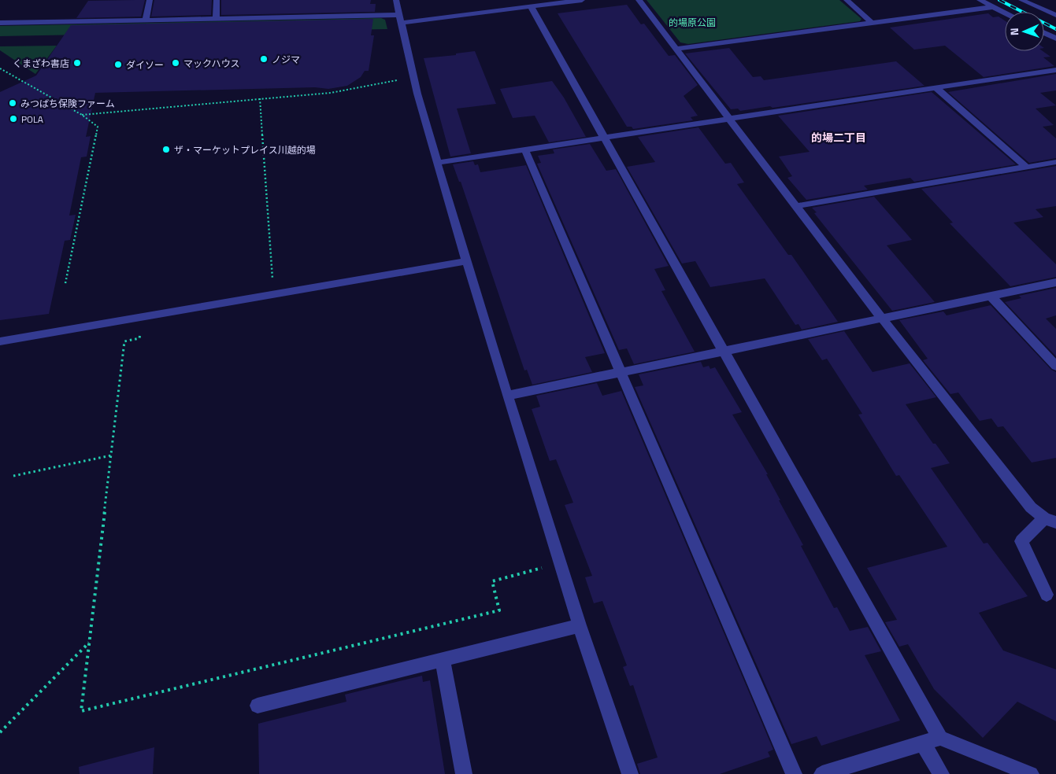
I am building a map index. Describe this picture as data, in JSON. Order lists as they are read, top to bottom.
{
  "districts": ["的場二丁目"],
  "parks": ["的場原公園"],
  "places": [
    "ノジマ",
    "くまざわ書店",
    "マックハウス",
    "ダイソー",
    "みつばち保険ファーム",
    "POLA",
    "ザ・マーケットプレイス川越的場"
  ],
  "north": "left"
}
